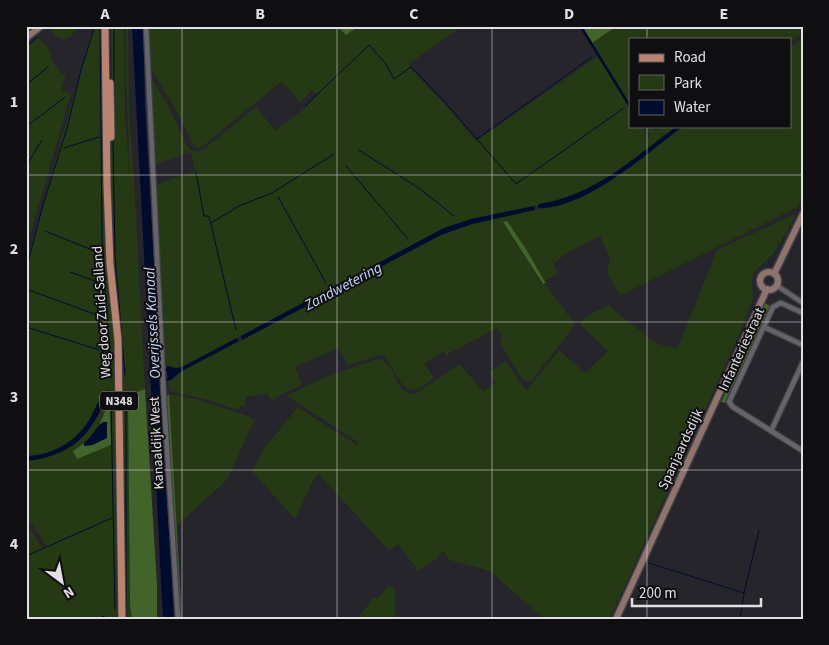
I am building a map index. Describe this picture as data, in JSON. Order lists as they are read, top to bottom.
{
  "streets": {
    "main road": ["Weg door Zuid-Salland", "N348"],
    "street": ["Infanteriestraat", "Kanaaldijk West", "Spanjaardsdijk"]
  },
  "water": ["Zandwetering", "Overijssels Kanaal"],
  "legend": ["Road", "Park", "Water"],
  "scale_bar": "200 m",
  "north": "bottom right",
  "grid": {
    "columns": [
      "A",
      "B",
      "C",
      "D",
      "E"
    ],
    "rows": [
      "1",
      "2",
      "3",
      "4"
    ]
  }
}
